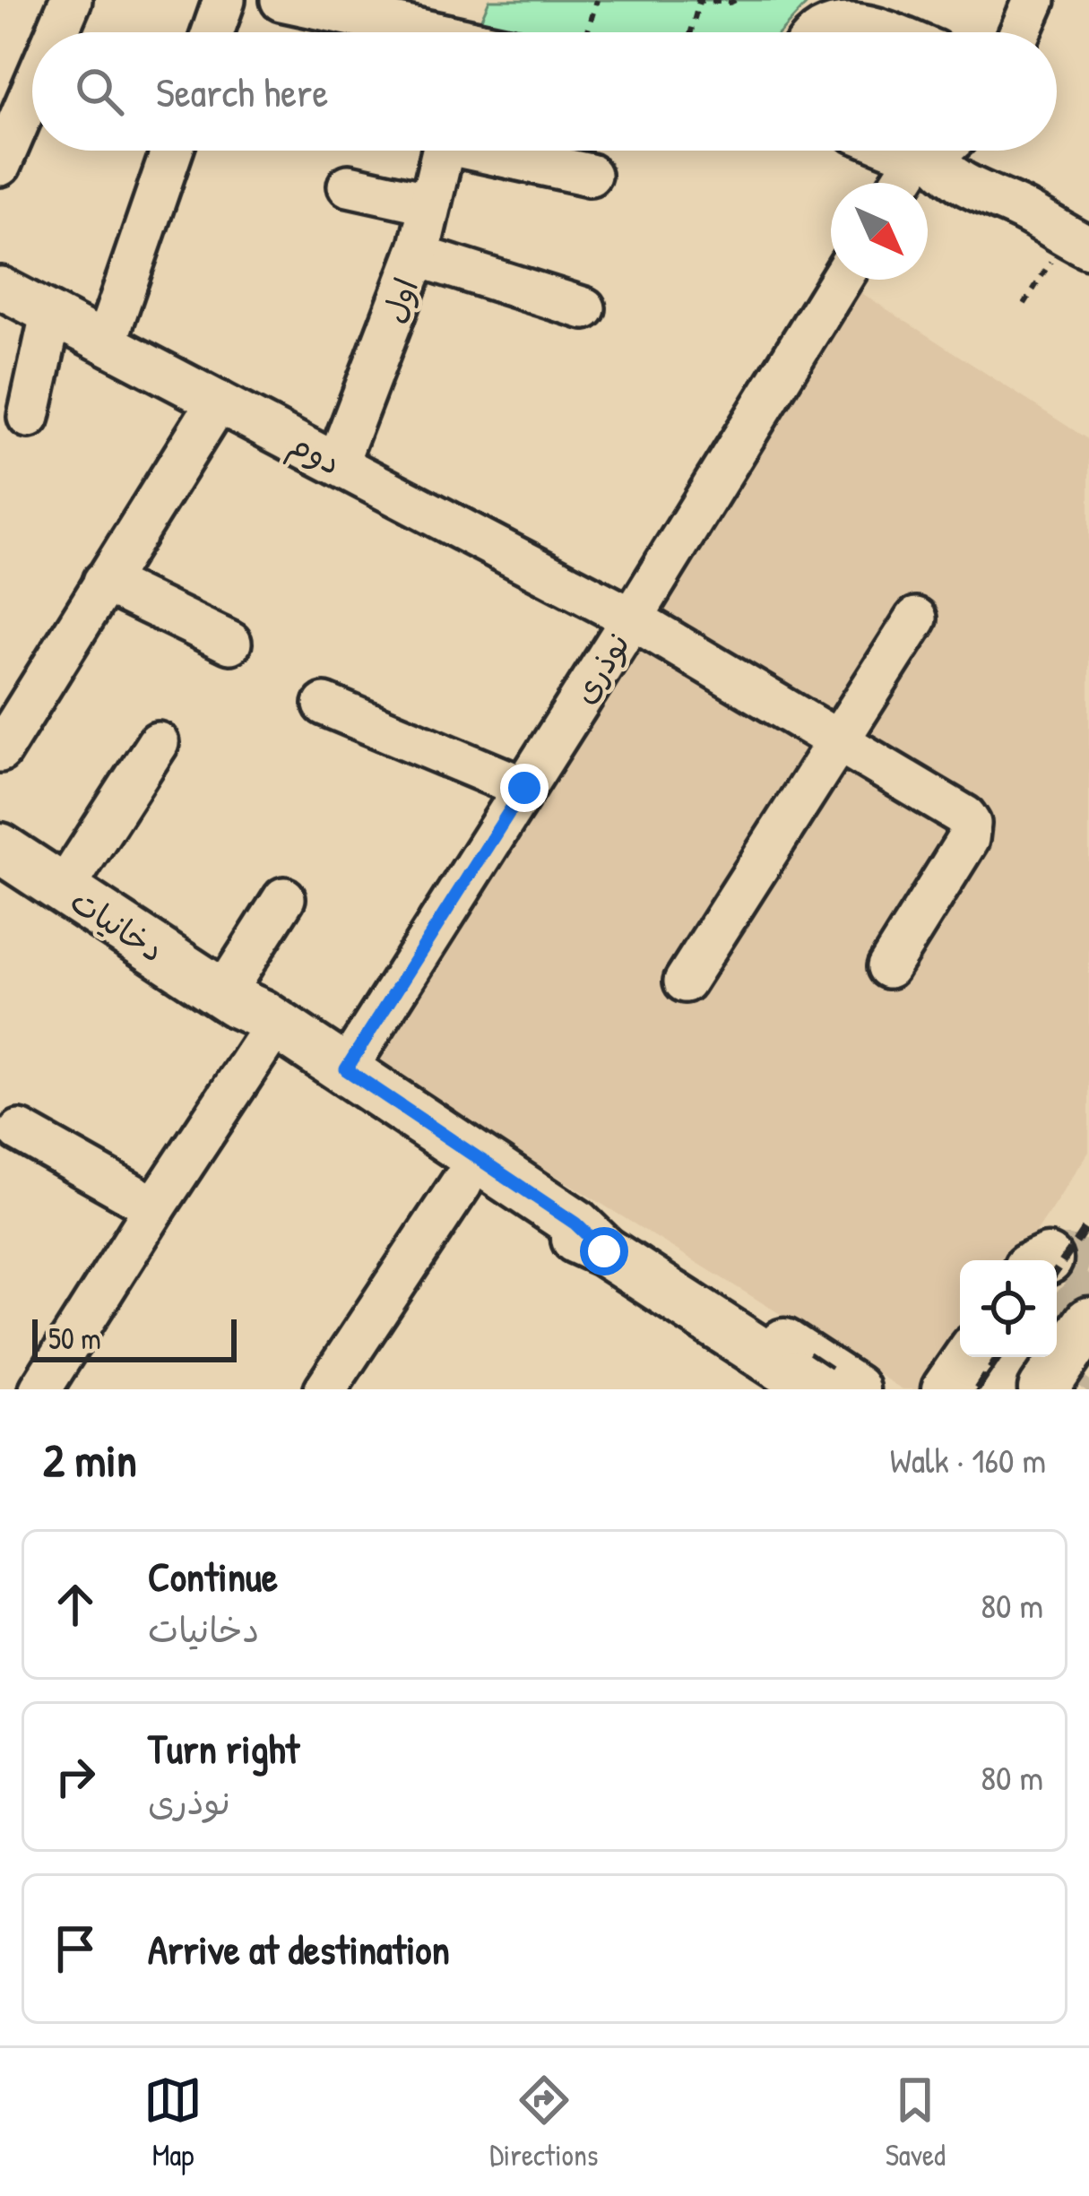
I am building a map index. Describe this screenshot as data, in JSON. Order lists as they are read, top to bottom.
{
  "streets": {
    "main road": ["دخانیات"],
    "street": ["اول", "دوم", "نوذری"]
  },
  "crossings": [
    ["اول", "دوم"],
    ["دوم", "نوذری"],
    ["نوذری", "دخانیات"]
  ],
  "scale_bar": "50 m",
  "north": "bottom right",
  "page": {
    "search": "Search here",
    "scale": "50 m",
    "heading": ["2 min", "Walk · 160 m"],
    "list": [
      ["Continue", "دخانیات", "80 m"],
      ["Turn right", "نوذری", "80 m"],
      "Arrive at destination"
    ],
    "nav": ["Map", "Directions", "Saved"]
  }
}
